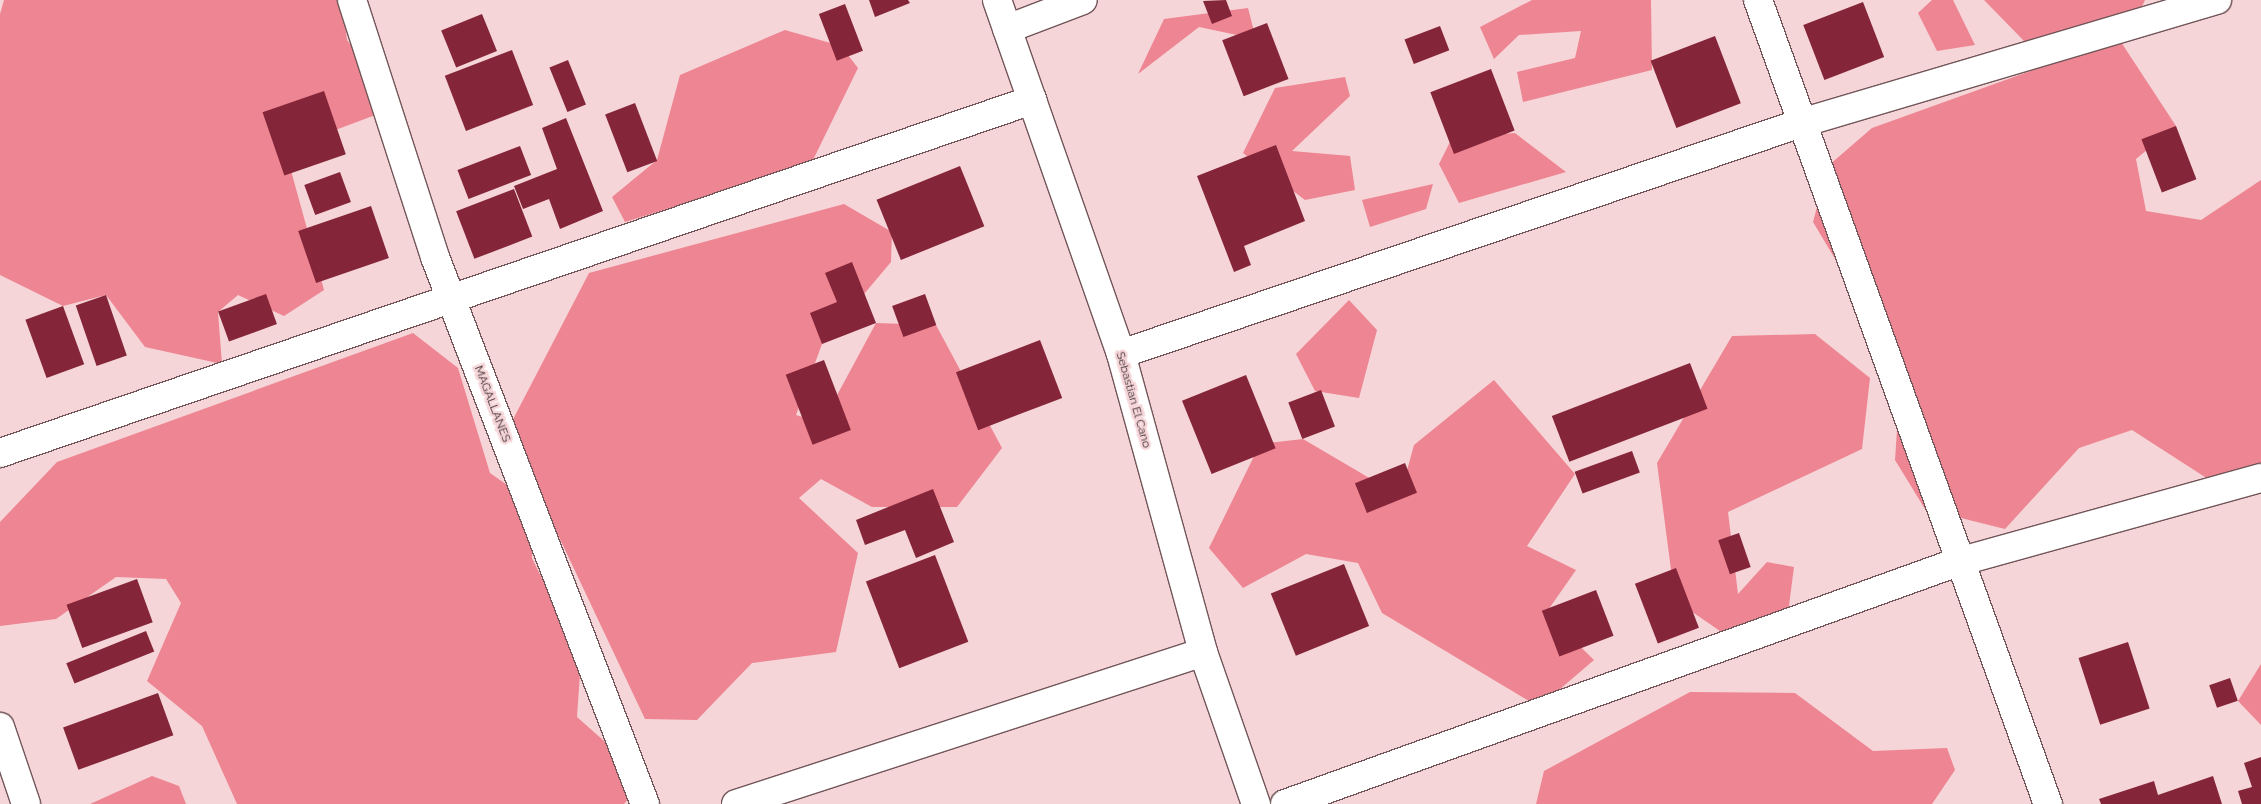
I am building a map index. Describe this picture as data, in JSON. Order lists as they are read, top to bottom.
{
  "streets": {
    "street": ["Sebastian El Cano", "MAGALLANES"]
  }
}
